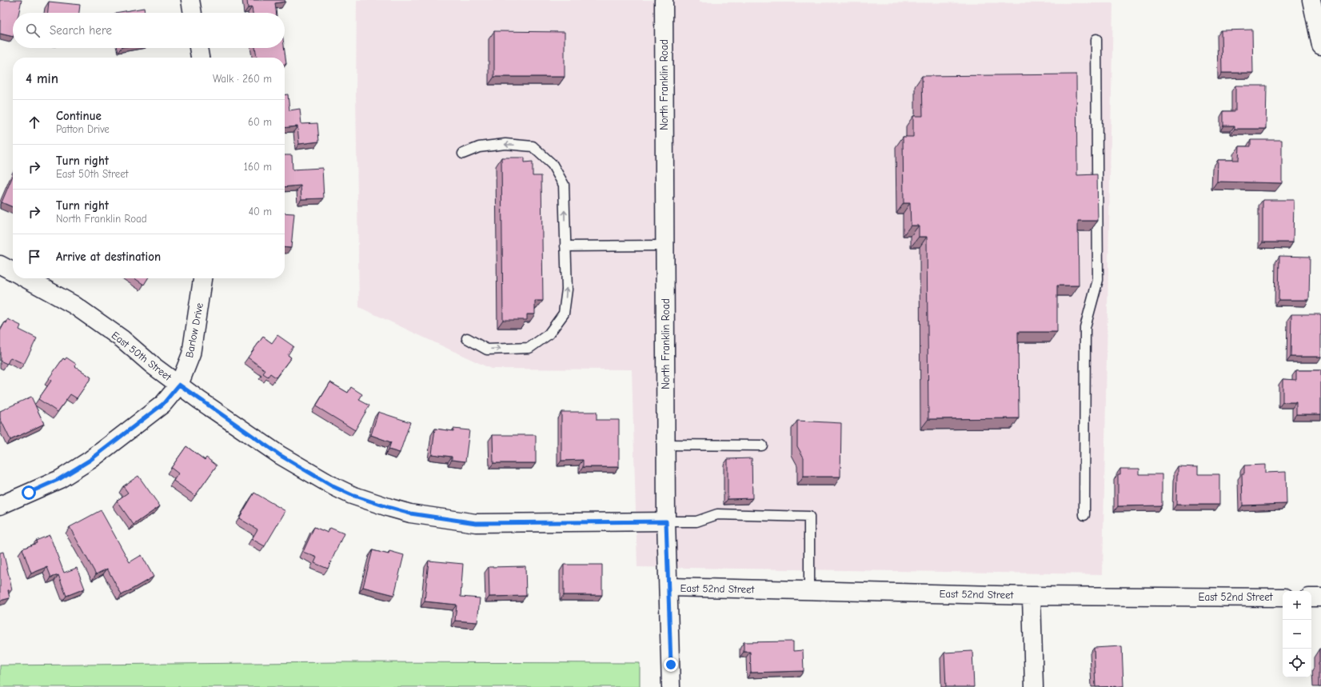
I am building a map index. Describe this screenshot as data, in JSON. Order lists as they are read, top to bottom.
{
  "streets": {
    "street": [
      "North Franklin Road",
      "Barlow Drive",
      "East 50th Street",
      "East 52nd Street"
    ]
  },
  "crossings": [
    ["North Franklin Road", "East 50th Street"],
    ["North Franklin Road", "East 52nd Street"],
    ["Barlow Drive", "East 50th Street"]
  ],
  "page": {
    "search": "Search here",
    "heading": ["4 min", "Walk · 260 m"],
    "list": [
      ["Continue", "Patton Drive", "60 m"],
      ["Turn right", "East 50th Street", "160 m"],
      ["Turn right", "North Franklin Road", "40 m"],
      "Arrive at destination"
    ],
    "map_buttons": ["+", "−"]
  }
}
